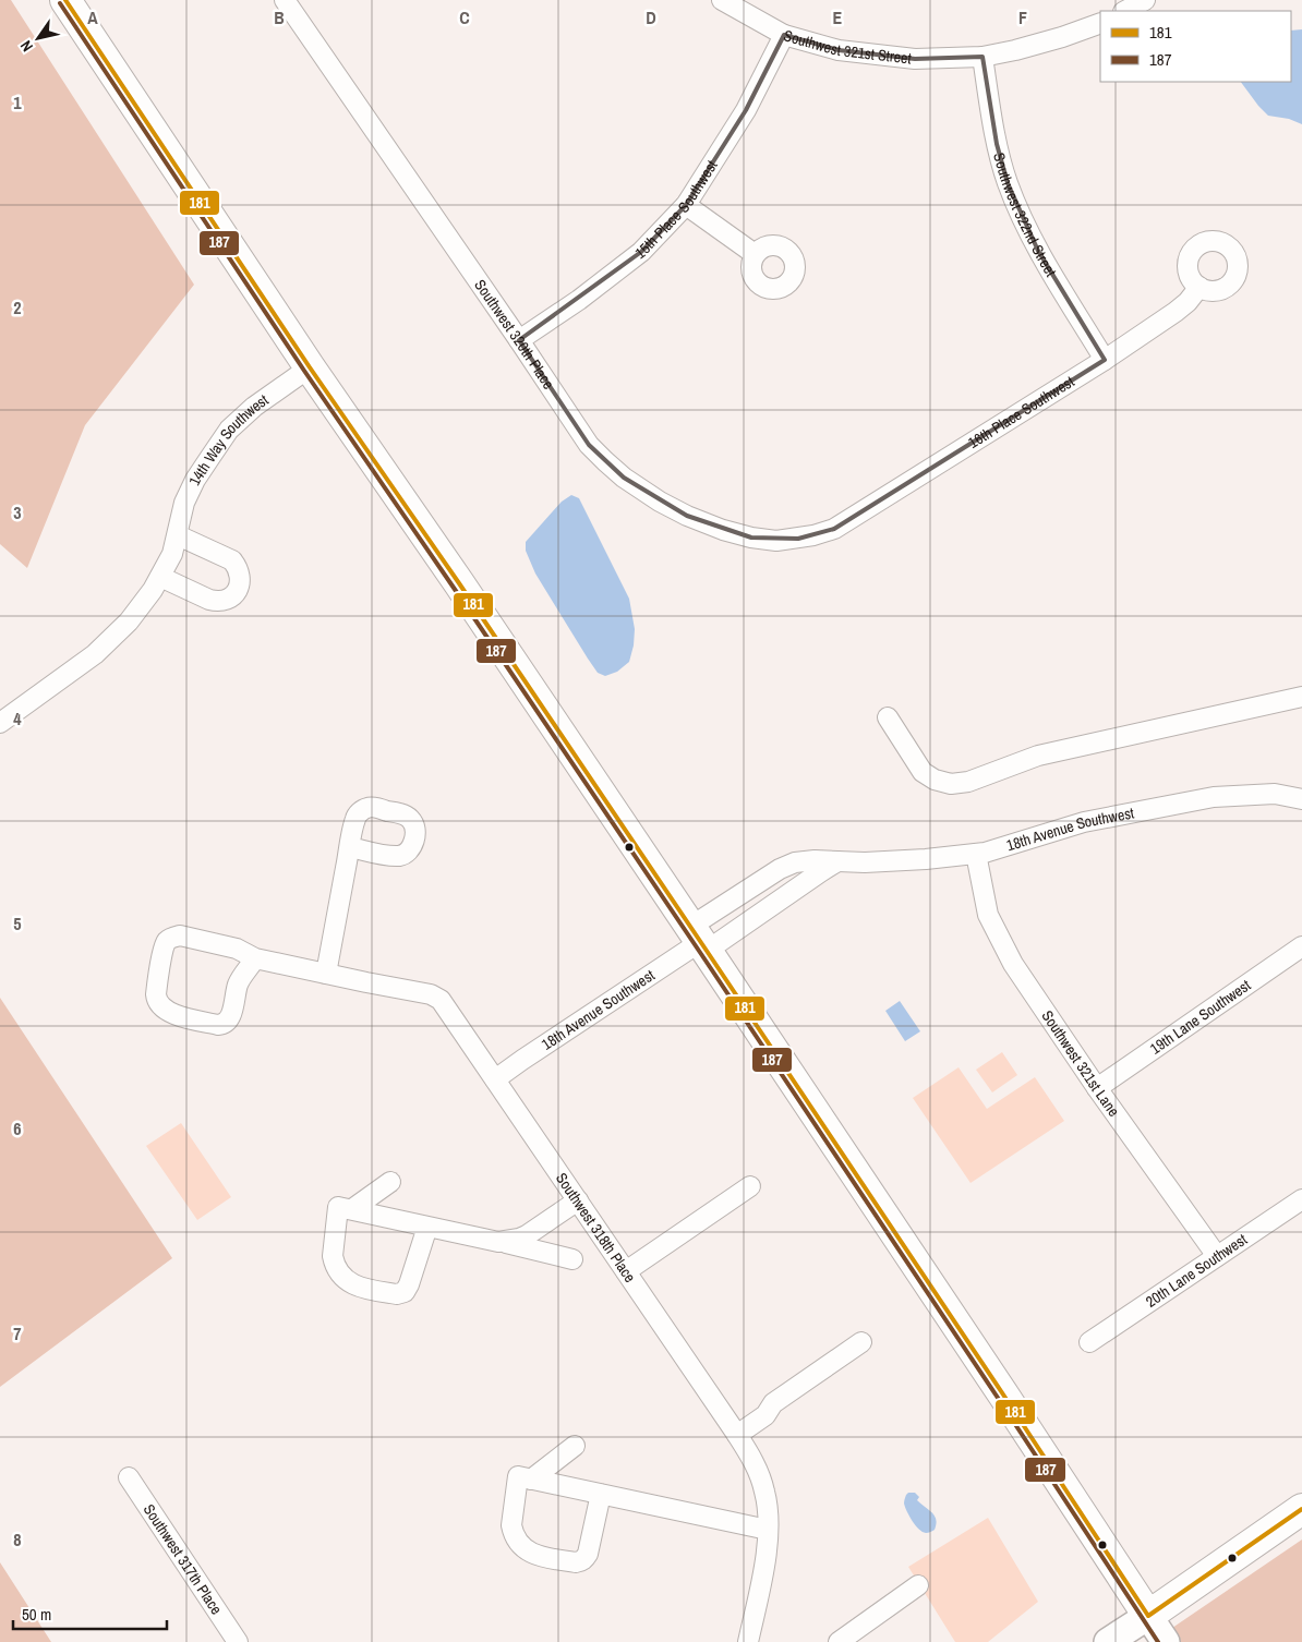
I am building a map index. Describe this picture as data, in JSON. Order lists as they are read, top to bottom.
{
  "streets": {
    "street": [
      "Southwest 321st Street",
      "15th Place Southwest",
      "Southwest 322nd Street",
      "Southwest 320th Place",
      "16th Place Southwest",
      "14th Way Southwest",
      "18th Avenue Southwest",
      "19th Lane Southwest",
      "Southwest 321st Lane",
      "Southwest 318th Place",
      "20th Lane Southwest",
      "Southwest 317th Place"
    ]
  },
  "crossings": [
    ["Southwest 321st Street", "15th Place Southwest"],
    ["Southwest 321st Street", "Southwest 322nd Street"],
    ["15th Place Southwest", "Southwest 320th Place"],
    ["Southwest 322nd Street", "16th Place Southwest"],
    ["Southwest 320th Place", "16th Place Southwest"],
    ["18th Avenue Southwest", "Southwest 321st Lane"],
    ["18th Avenue Southwest", "Southwest 318th Place"],
    ["19th Lane Southwest", "Southwest 321st Lane"],
    ["Southwest 321st Lane", "20th Lane Southwest"]
  ],
  "lines": ["transit line 181", "transit line 187"],
  "legend": ["181", "187"],
  "scale_bar": "50 m",
  "north": "bottom left",
  "grid": {
    "columns": [
      "A",
      "B",
      "C",
      "D",
      "E",
      "F"
    ],
    "rows": [
      "1",
      "2",
      "3",
      "4",
      "5",
      "6",
      "7",
      "8"
    ]
  }
}
